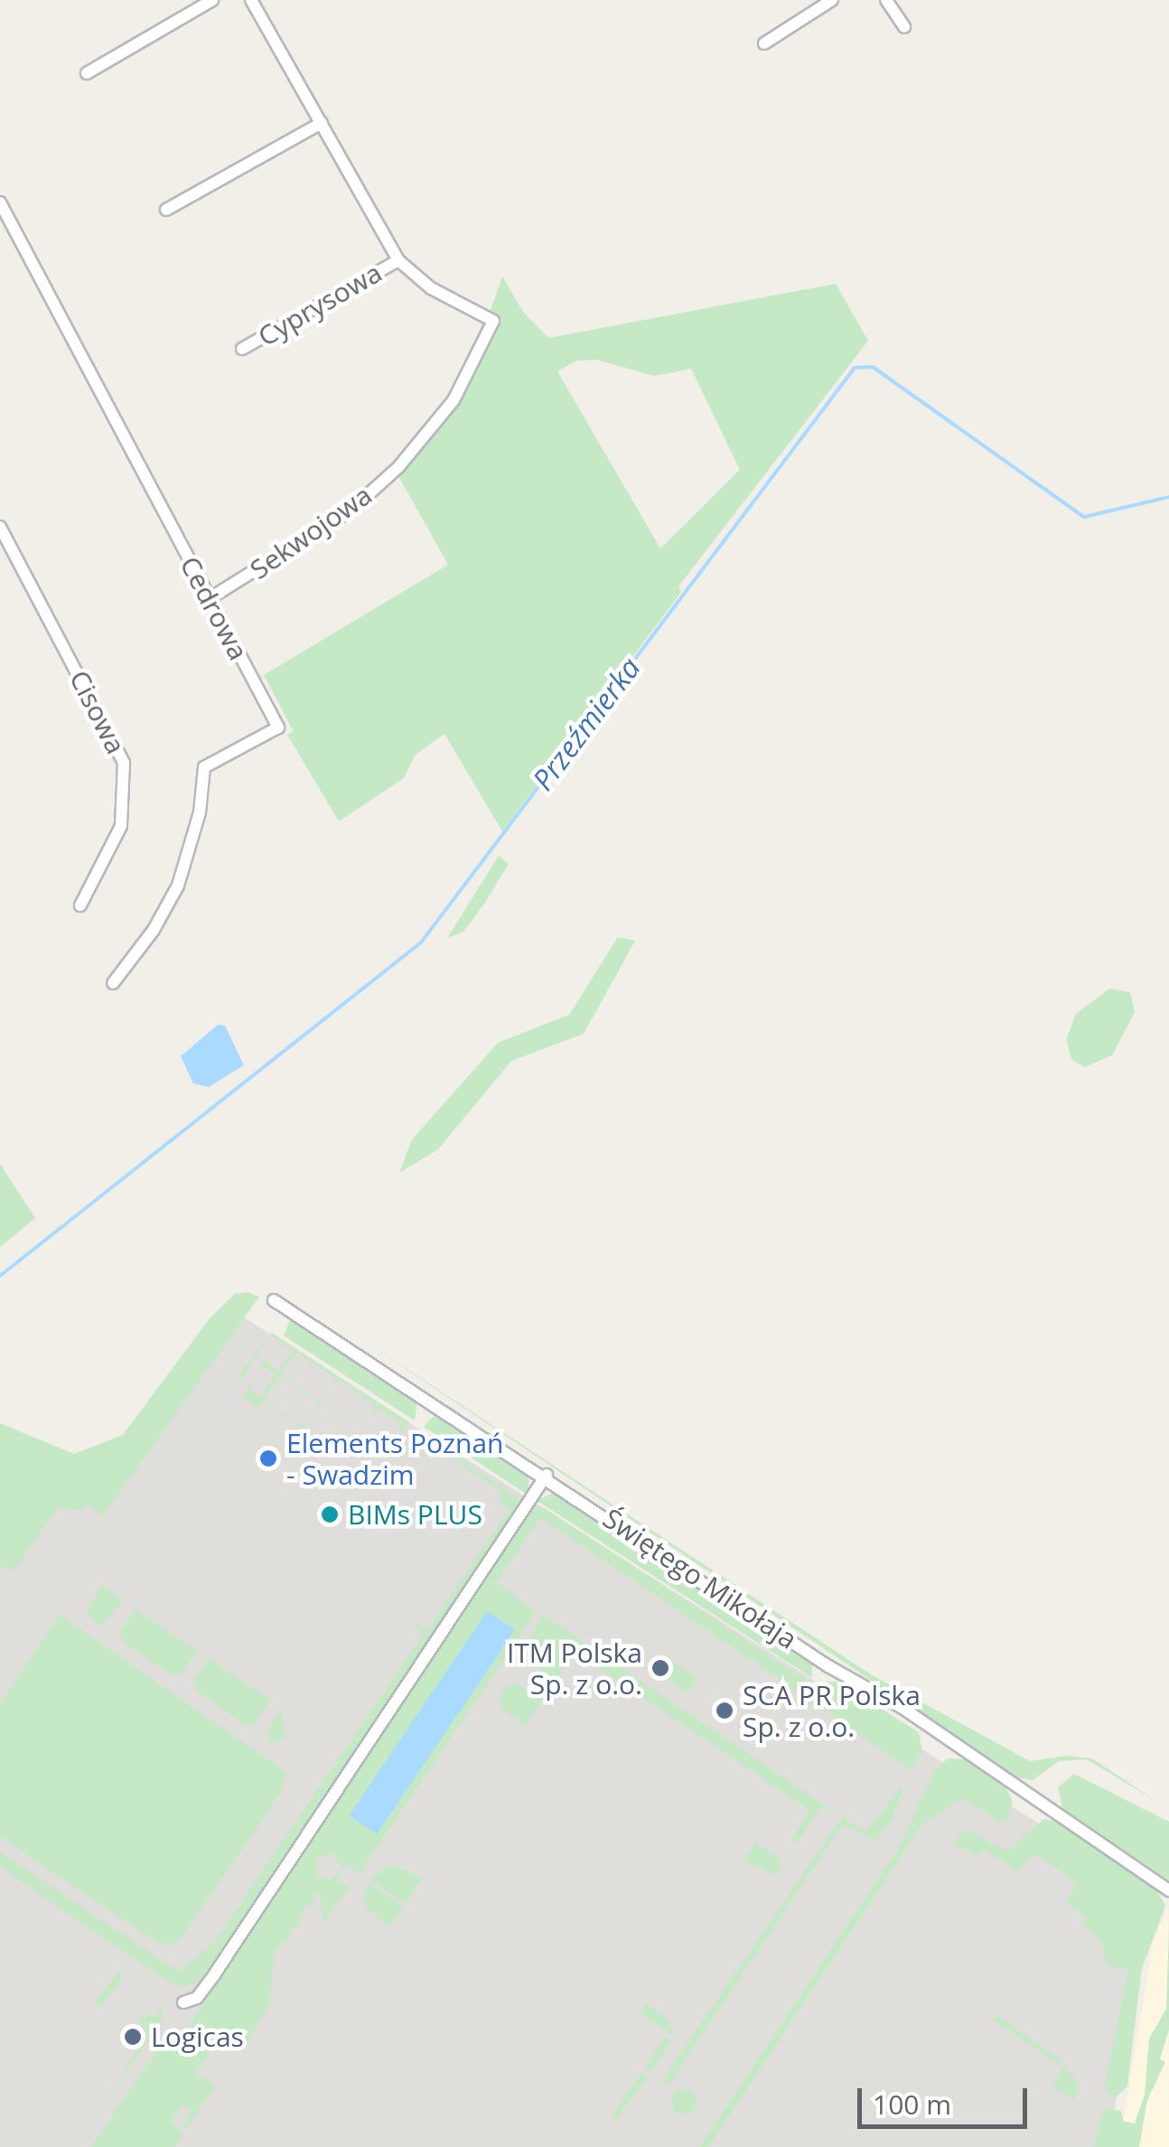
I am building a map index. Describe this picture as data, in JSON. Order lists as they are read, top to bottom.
{
  "streets": {
    "street": [
      "Cyprysowa",
      "Sekwojowa",
      "Cedrowa",
      "Cisowa",
      "Świętego Mikołaja"
    ]
  },
  "crossings": [
    ["Cyprysowa", "Sekwojowa"],
    ["Sekwojowa", "Cedrowa"]
  ],
  "water": ["Przeźmierka"],
  "places": [
    "Elements Poznań - Swadzim",
    "BIMs PLUS",
    "ITM Polska Sp. z o.o.",
    "SCA PR Polska Sp. z o.o.",
    "Logicas"
  ],
  "scale_bar": "100 m"
}
